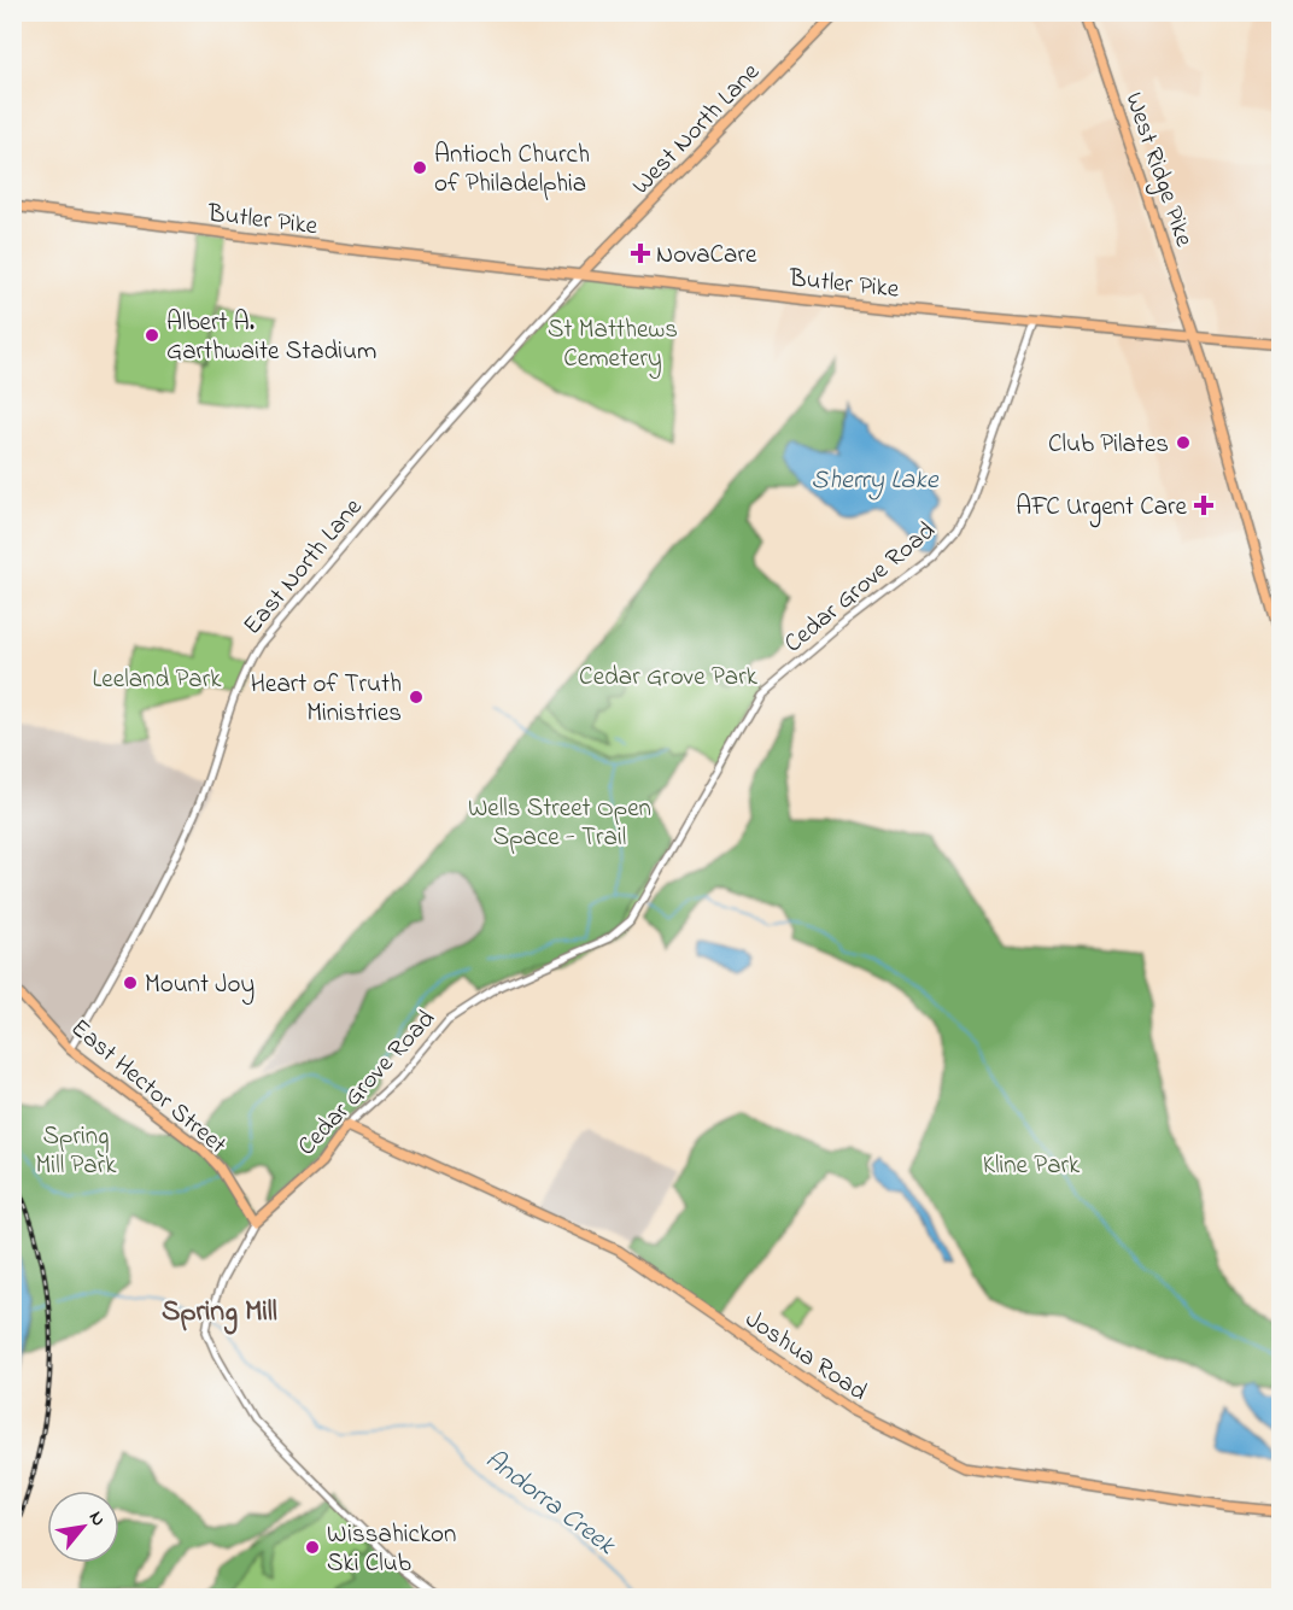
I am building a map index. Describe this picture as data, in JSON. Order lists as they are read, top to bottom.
{
  "streets": {
    "main road": [
      "West North Lane",
      "West Ridge Pike",
      "Butler Pike",
      "Cedar Grove Road",
      "East Hector Street",
      "Joshua Road"
    ],
    "street": ["East North Lane"]
  },
  "crossings": [
    ["West North Lane", "Butler Pike"],
    ["West North Lane", "East North Lane"],
    ["West Ridge Pike", "Butler Pike"],
    ["Butler Pike", "East North Lane"],
    ["Butler Pike", "Cedar Grove Road"],
    ["East North Lane", "East Hector Street"],
    ["Cedar Grove Road", "East Hector Street"],
    ["Cedar Grove Road", "Joshua Road"]
  ],
  "districts": ["Spring Mill"],
  "water": ["Sherry Lake", "Andorra Creek"],
  "parks": [
    "St Matthews Cemetery",
    "Cedar Grove Park",
    "Leeland Park",
    "Wells Street Open Space - Trail",
    "Spring Mill Park",
    "Kline Park"
  ],
  "places": {
    "other": [
      "Antioch Church of Philadelphia",
      "Albert A. Garthwaite Stadium",
      "Club Pilates",
      "Heart of Truth Ministries",
      "Mount Joy",
      "Wissahickon Ski Club"
    ],
    "health": ["NovaCare", "AFC Urgent Care"]
  },
  "north": "top right"
}
